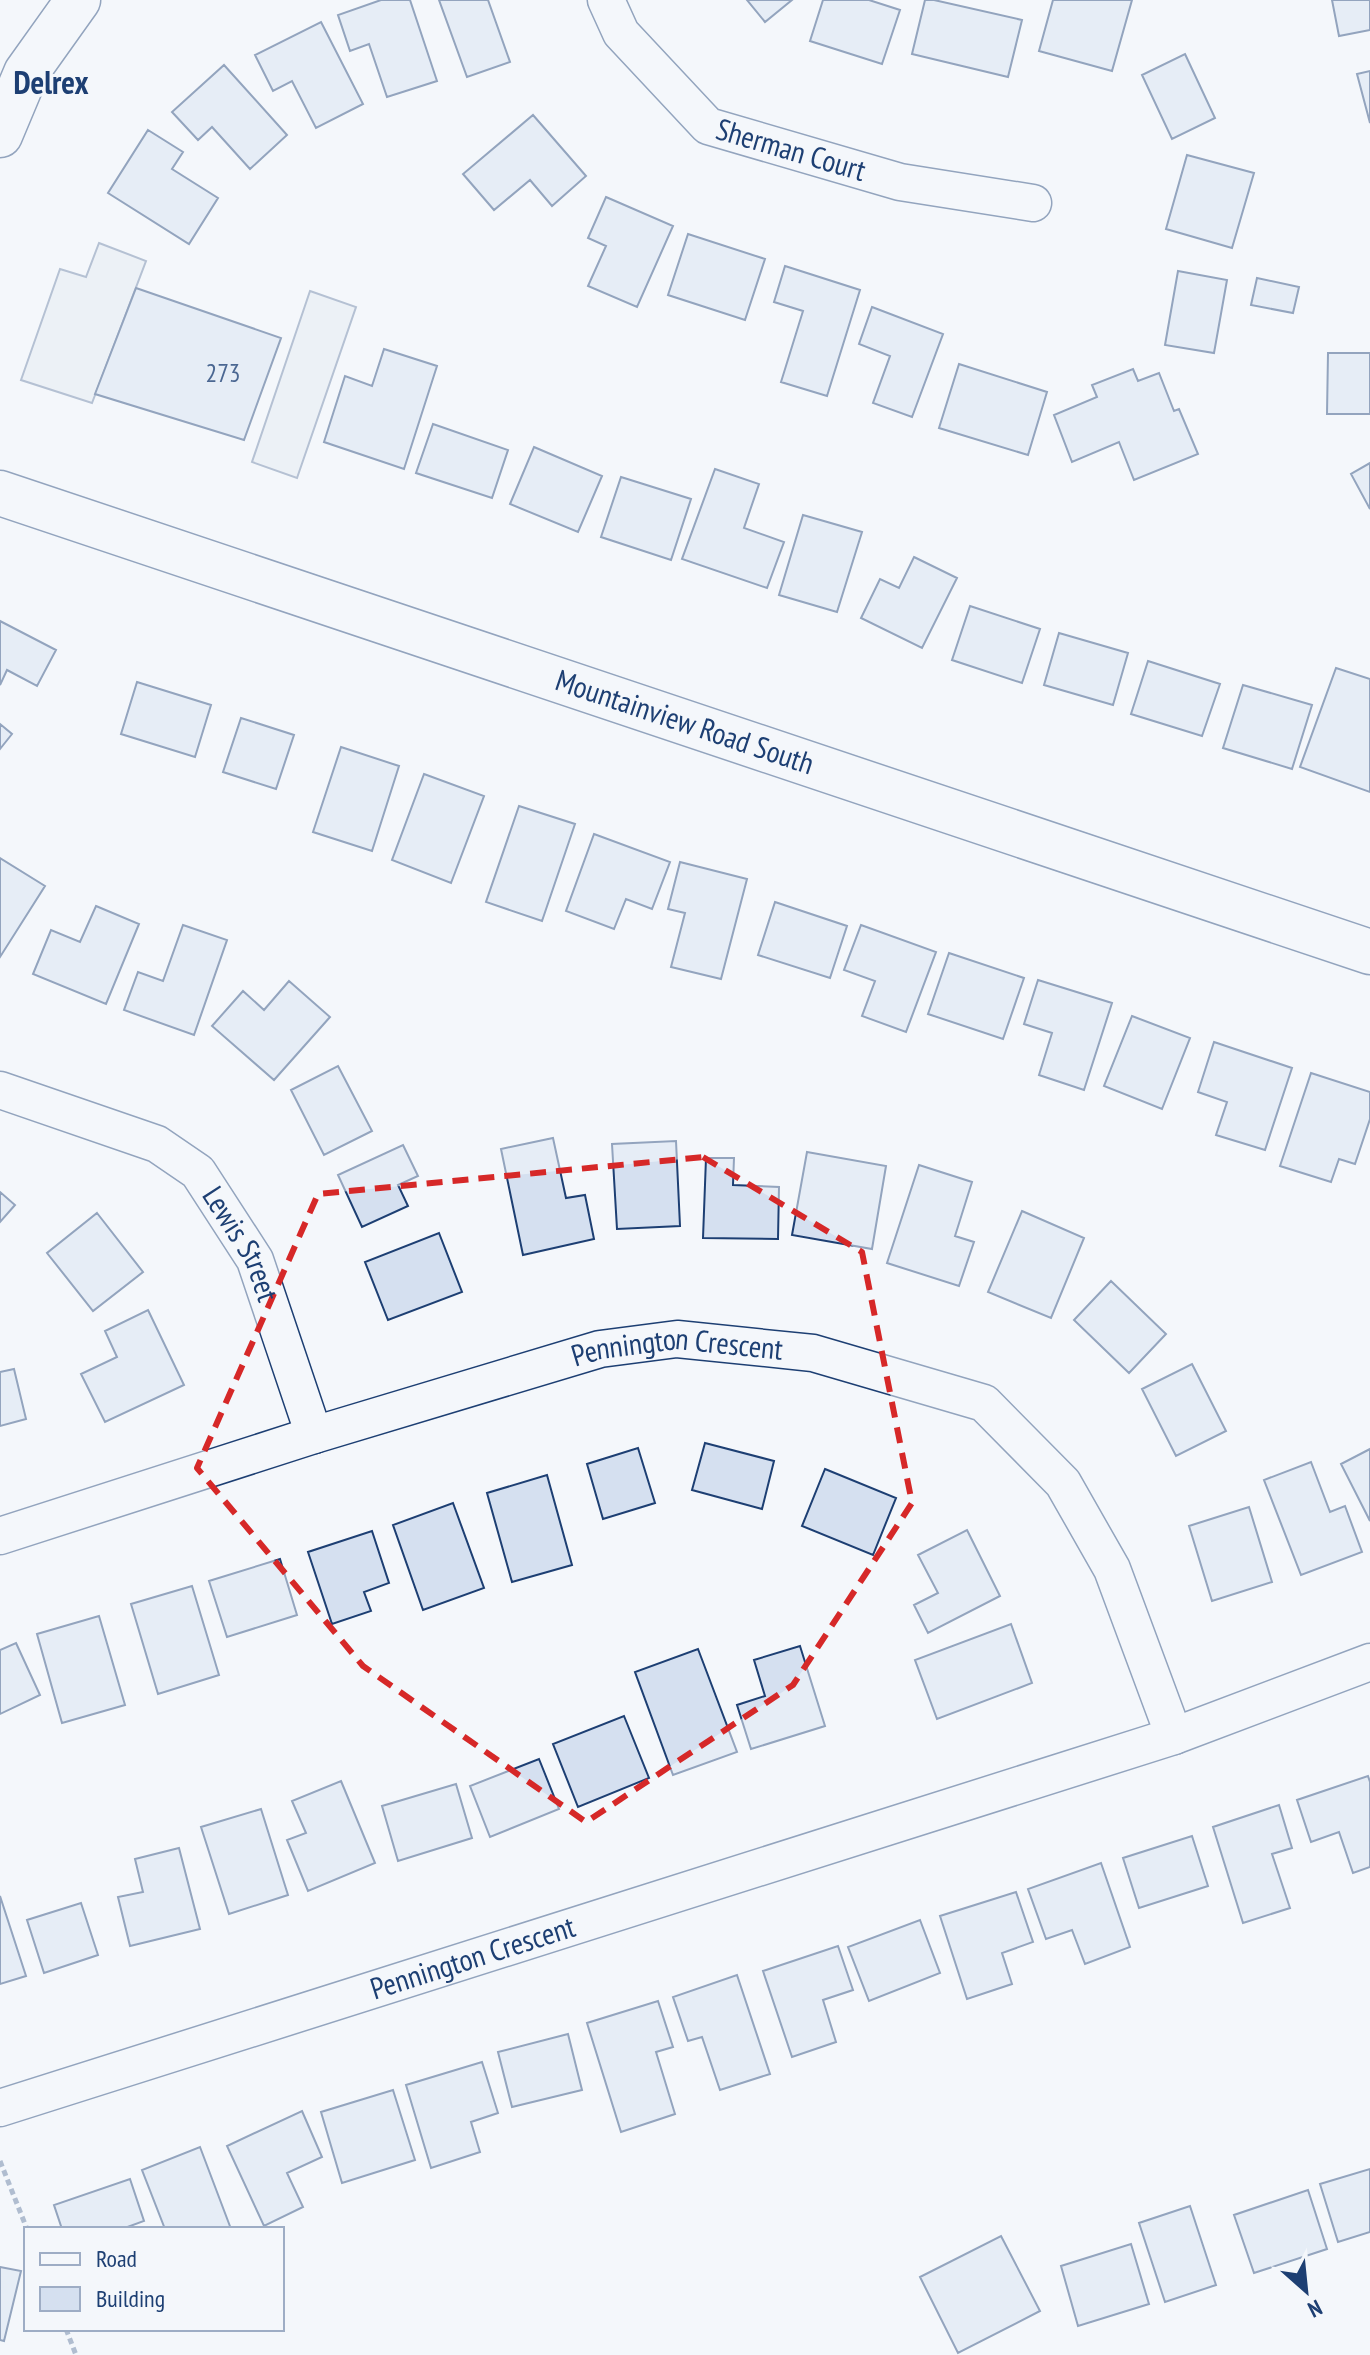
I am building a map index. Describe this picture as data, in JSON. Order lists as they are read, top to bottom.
{
  "streets": {
    "main road": ["Mountainview Road South"],
    "street": ["Sherman Court", "Lewis Street", "Pennington Crescent"]
  },
  "crossings": [
    ["Lewis Street", "Pennington Crescent"]
  ],
  "districts": ["Delrex"],
  "house_numbers": ["273"],
  "legend": ["Road", "Building"],
  "north": "bottom right"
}
